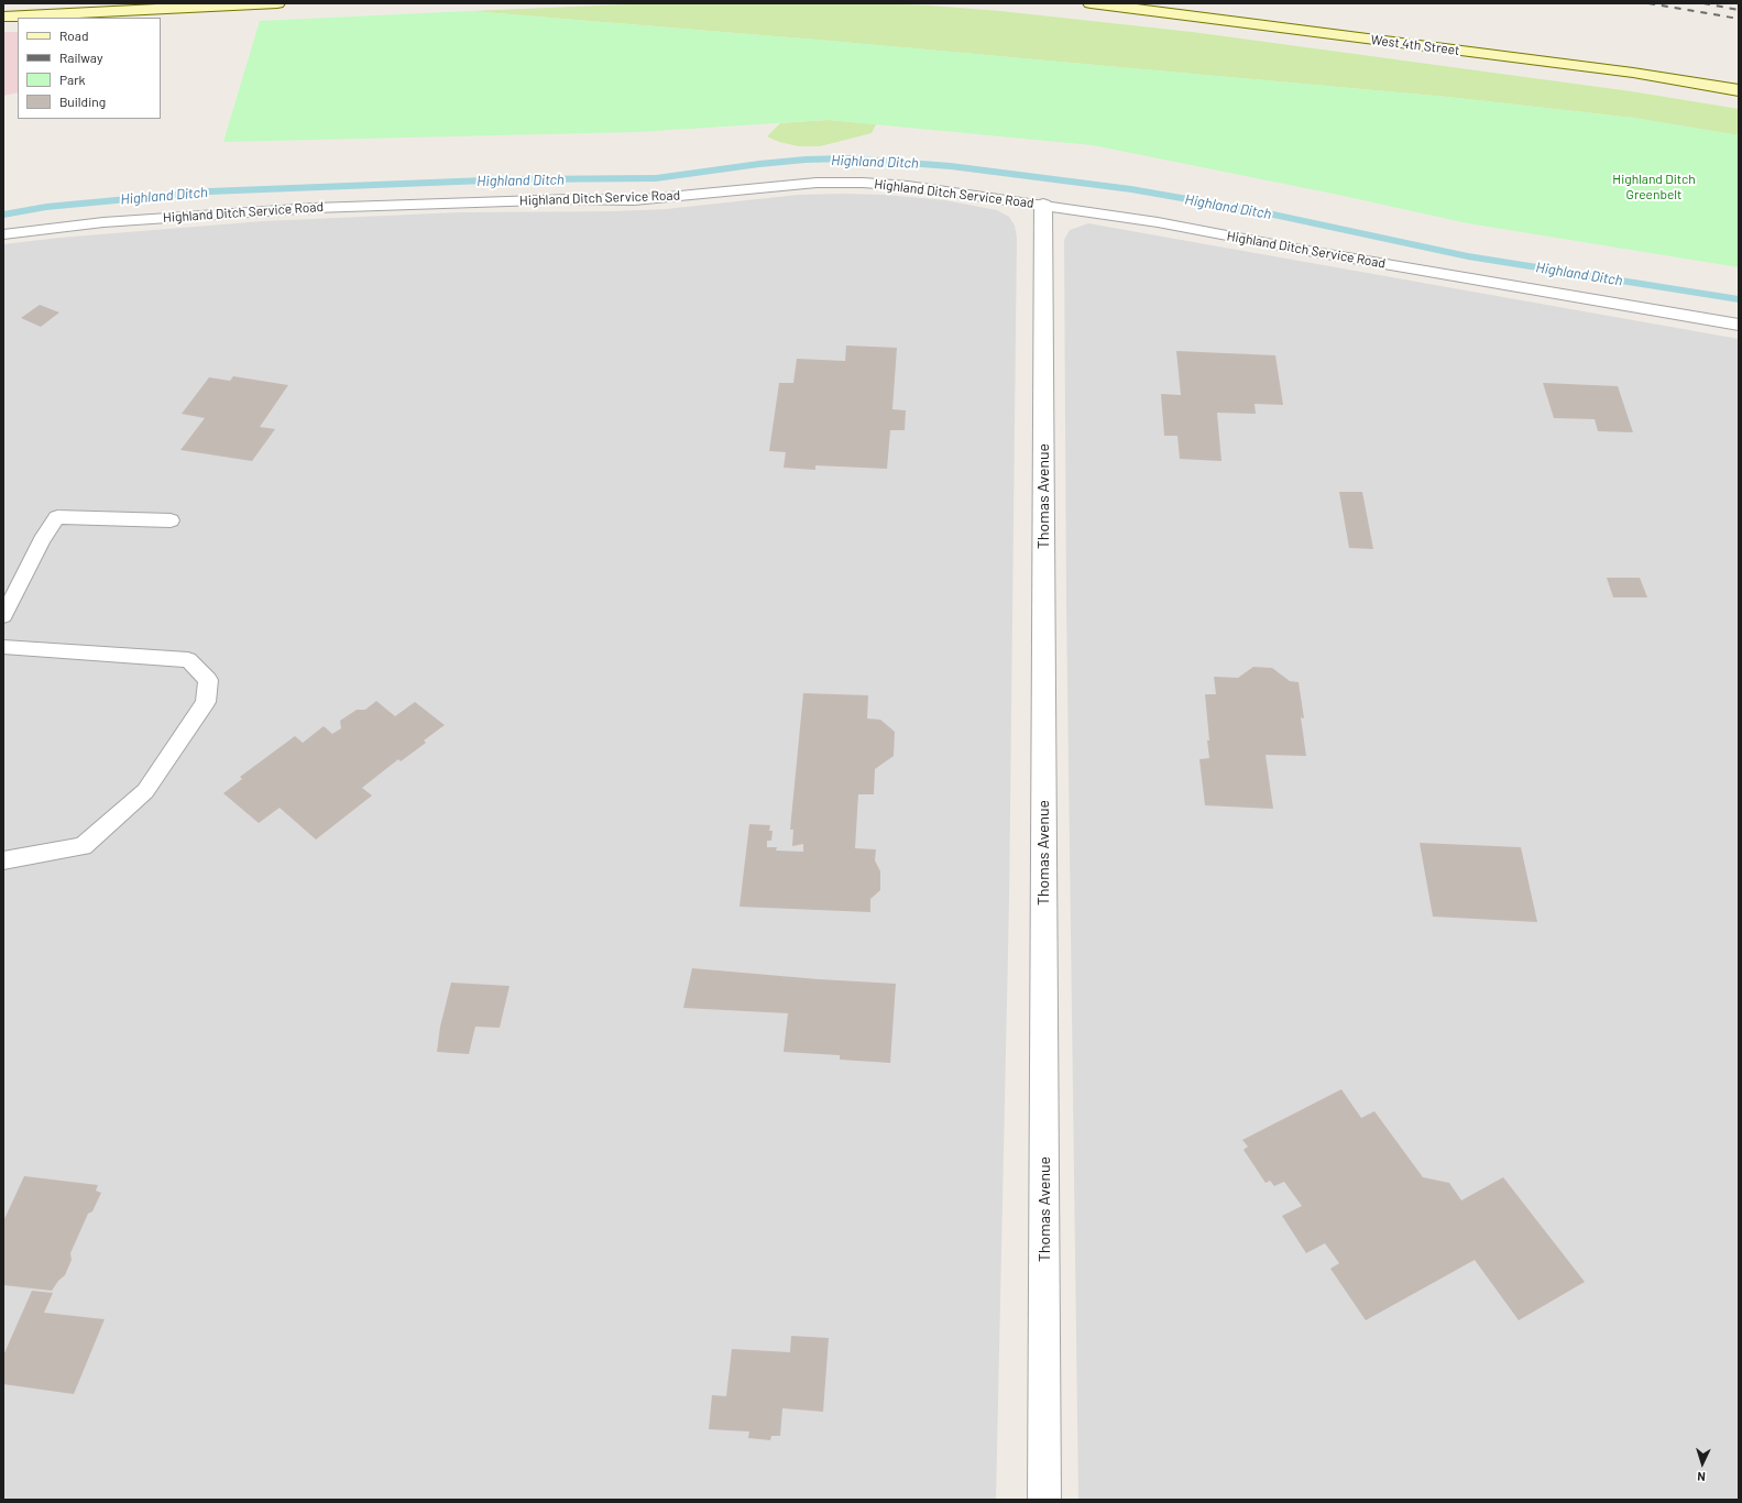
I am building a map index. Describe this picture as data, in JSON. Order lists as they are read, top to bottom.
{
  "streets": {
    "main road": ["West 4th Street"],
    "street": ["Thomas Avenue"],
    "lane": ["Highland Ditch Service Road"]
  },
  "crossings": [
    ["Highland Ditch Service Road", "Thomas Avenue"]
  ],
  "water": ["Highland Ditch"],
  "parks": ["Highland Ditch Greenbelt"],
  "legend": [
    "Road",
    "Railway",
    "Park",
    "Building"
  ],
  "north": "bottom"
}
